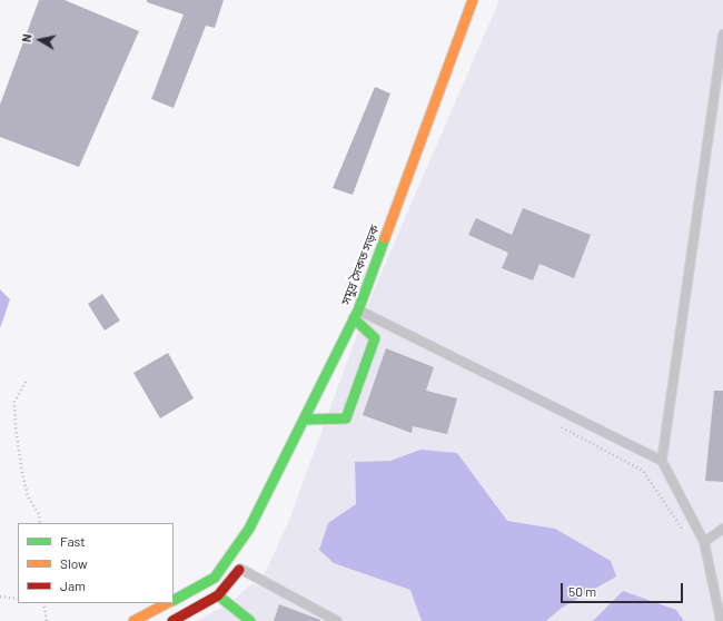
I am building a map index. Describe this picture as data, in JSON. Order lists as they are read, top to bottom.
{
  "streets": {
    "main road": ["সমুদ্র সৈকত সড়ক"]
  },
  "legend": ["Fast", "Slow", "Jam"],
  "scale_bar": "50 m",
  "north": "left"
}
